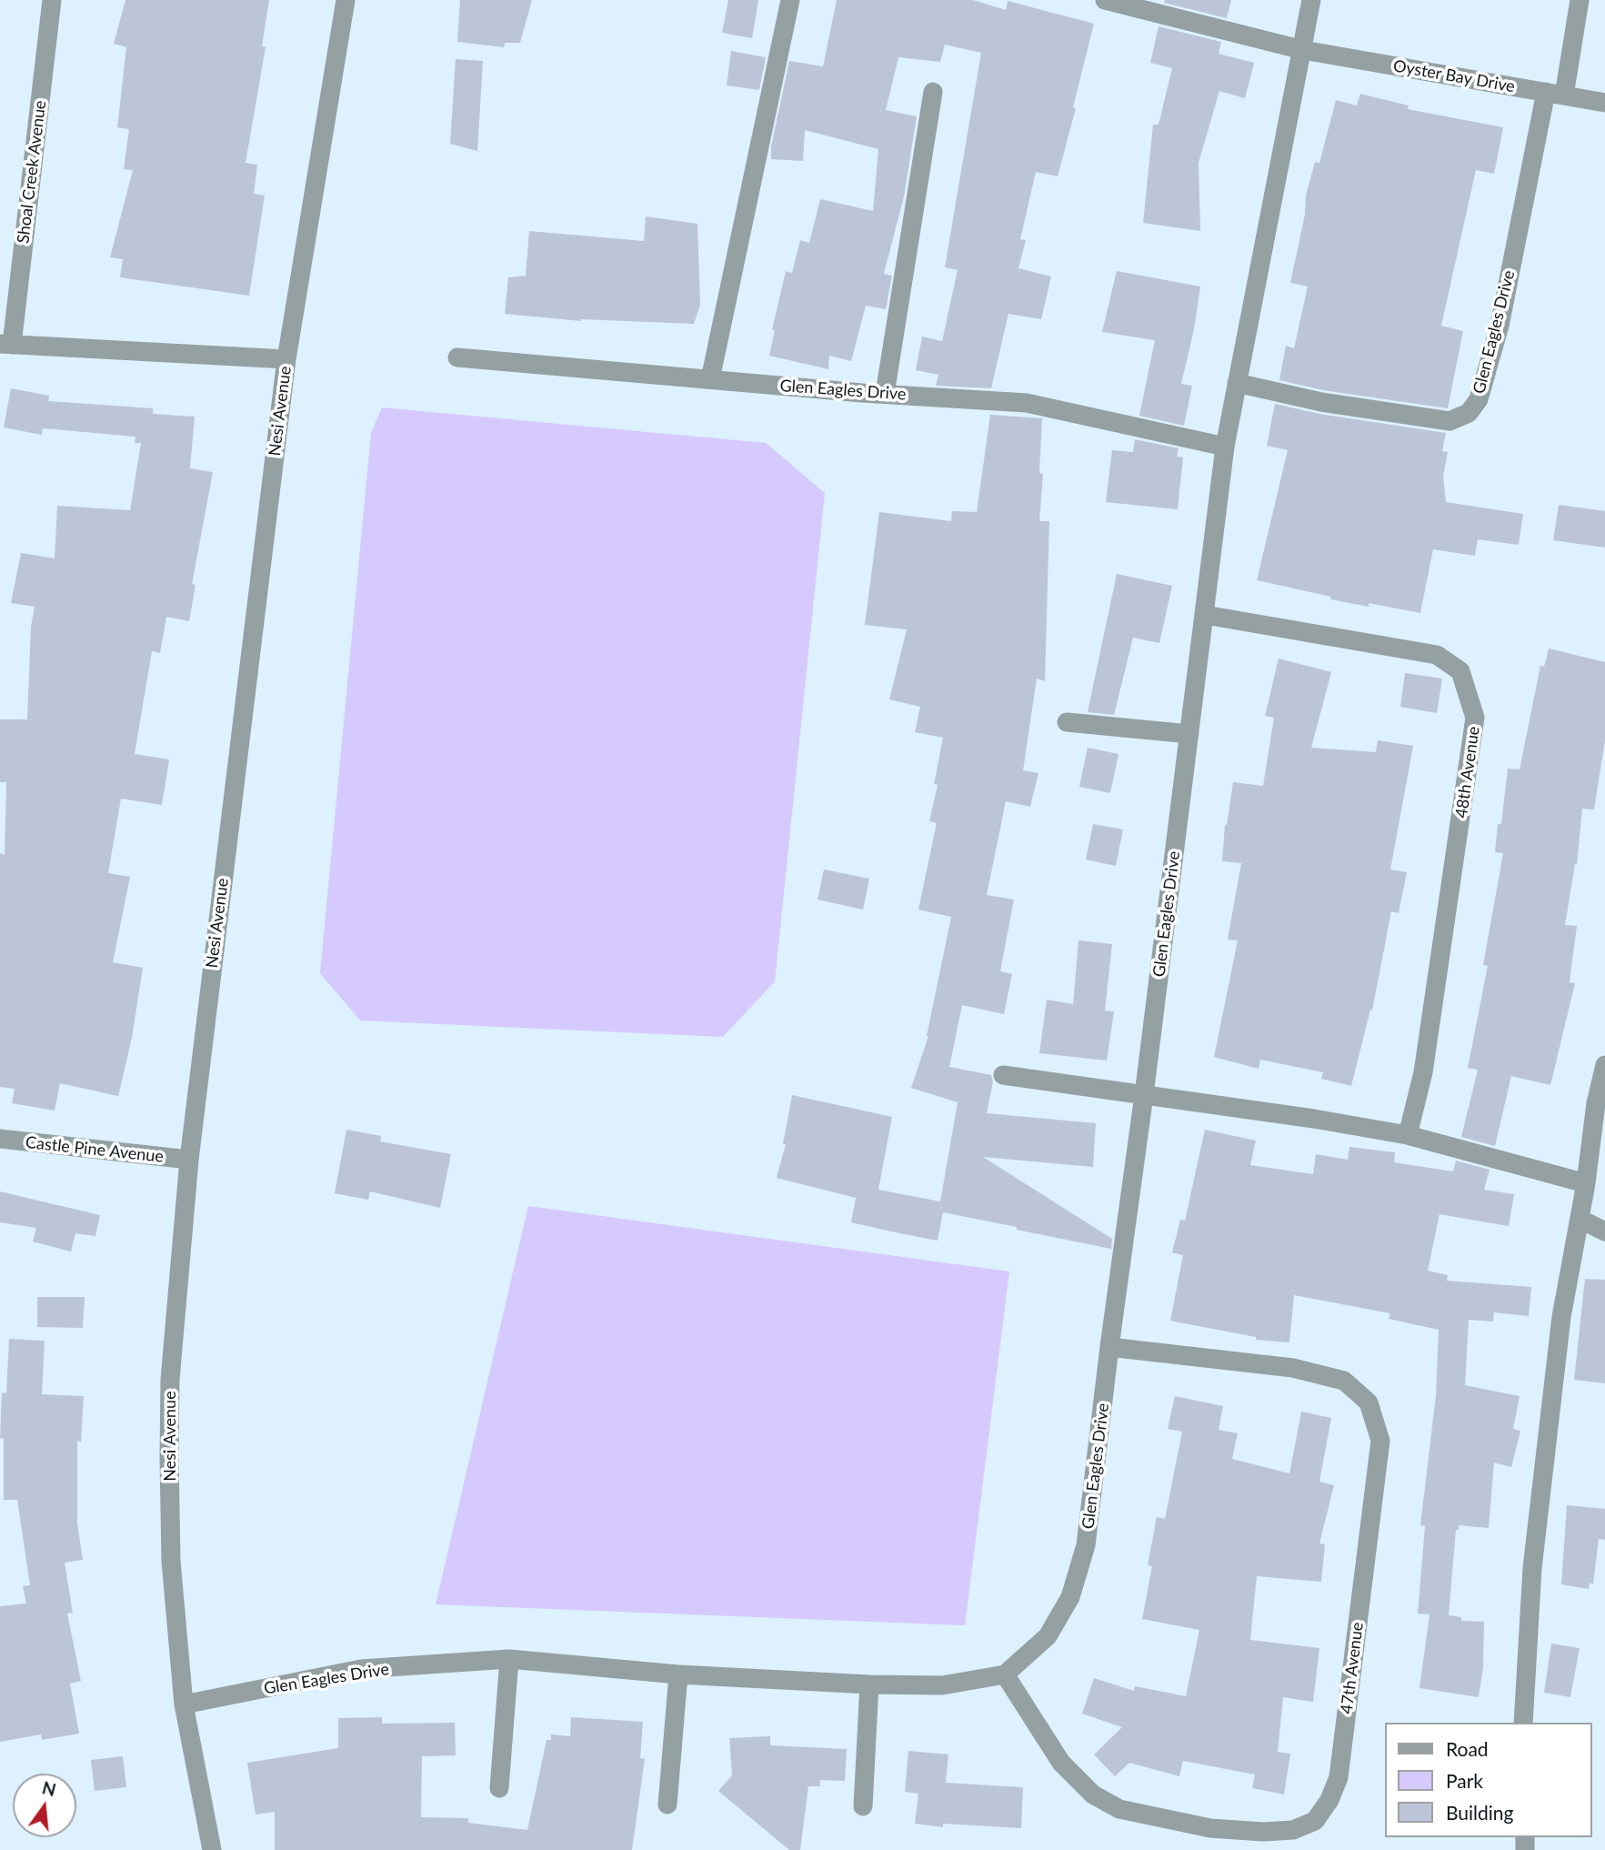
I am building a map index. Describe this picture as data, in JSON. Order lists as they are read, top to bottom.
{
  "streets": {
    "street": [
      "Oyster Bay Drive",
      "Shoal Creek Avenue",
      "Glen Eagles Drive",
      "Nesi Avenue",
      "48th Avenue",
      "Castle Pine Avenue",
      "47th Avenue"
    ]
  },
  "crossings": [
    ["Oyster Bay Drive", "Glen Eagles Drive"],
    ["Glen Eagles Drive", "Nesi Avenue"],
    ["Glen Eagles Drive", "48th Avenue"],
    ["Glen Eagles Drive", "47th Avenue"],
    ["Nesi Avenue", "Castle Pine Avenue"]
  ],
  "legend": ["Road", "Park", "Building"],
  "north": "top"
}
